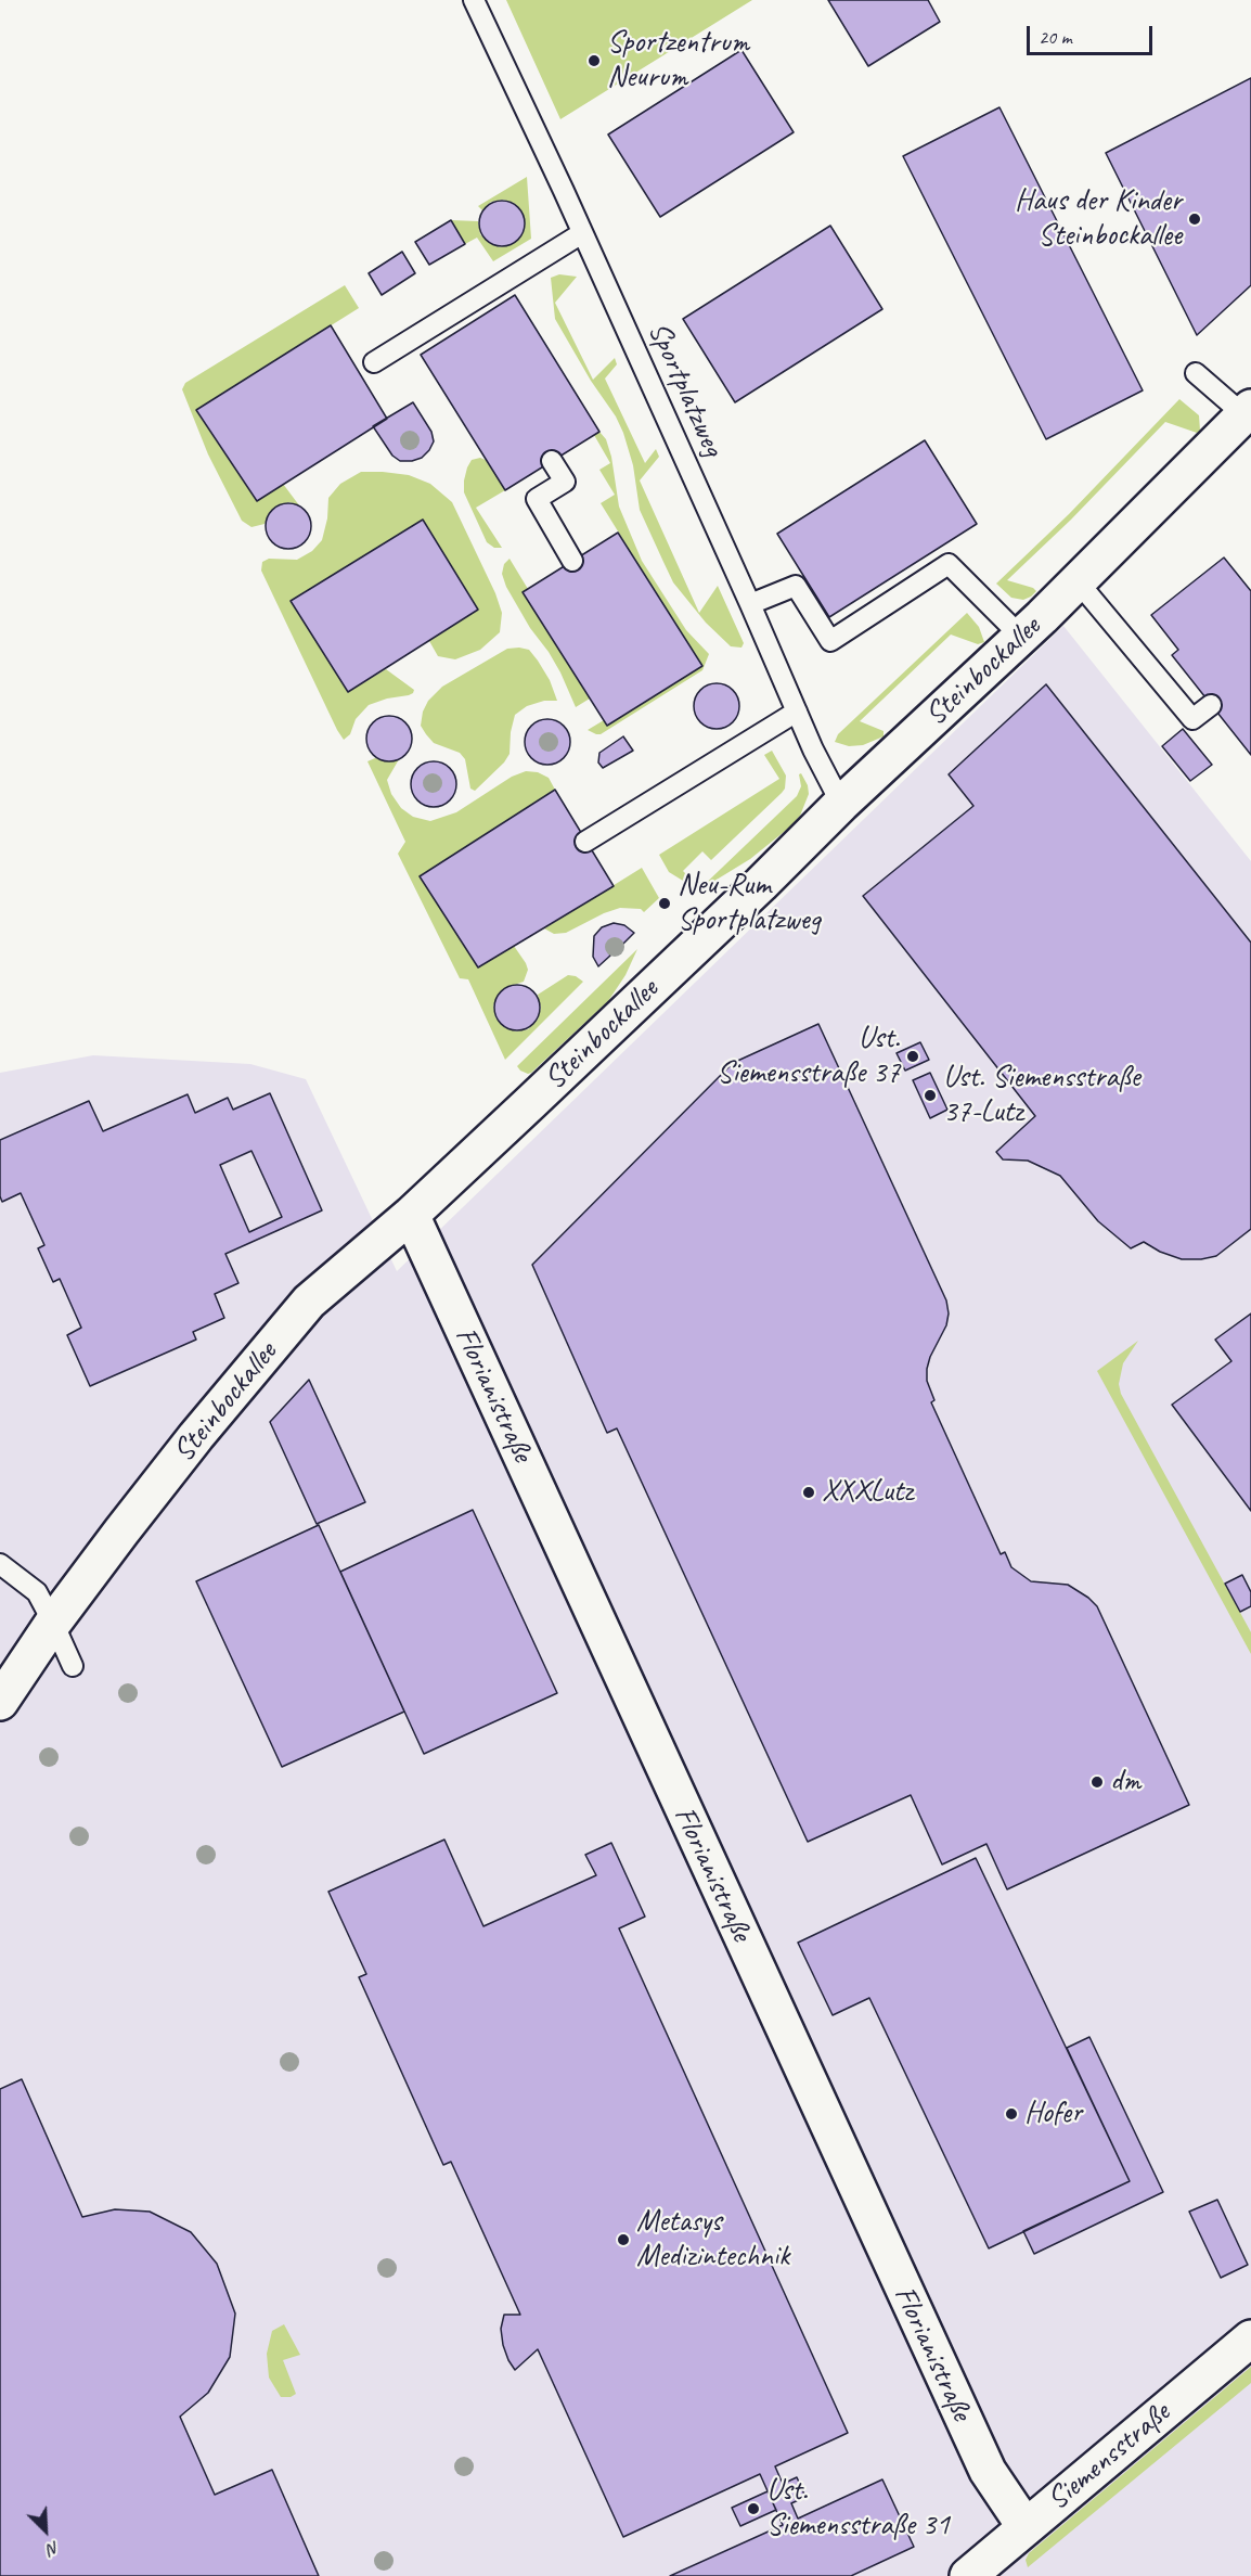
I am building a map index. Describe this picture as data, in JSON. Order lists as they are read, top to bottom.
{
  "streets": {
    "street": ["Steinbockallee", "Florianistraße", "Siemensstraße"],
    "lane": ["Sportplatzweg"]
  },
  "crossings": [
    ["Sportplatzweg", "Steinbockallee"],
    ["Steinbockallee", "Florianistraße"],
    ["Florianistraße", "Siemensstraße"]
  ],
  "places": [
    "Sportzentrum Neurum",
    "Haus der Kinder Steinbockallee",
    "Neu-Rum Sportplatzweg",
    "Ust. Siemensstraße 37",
    "Ust. Siemensstraße 37-Lutz",
    "XXXLutz",
    "dm",
    "Hofer",
    "Metasys Medizintechnik",
    "Ust. Siemensstraße 31"
  ],
  "scale_bar": "20 m",
  "north": "bottom right"
}
